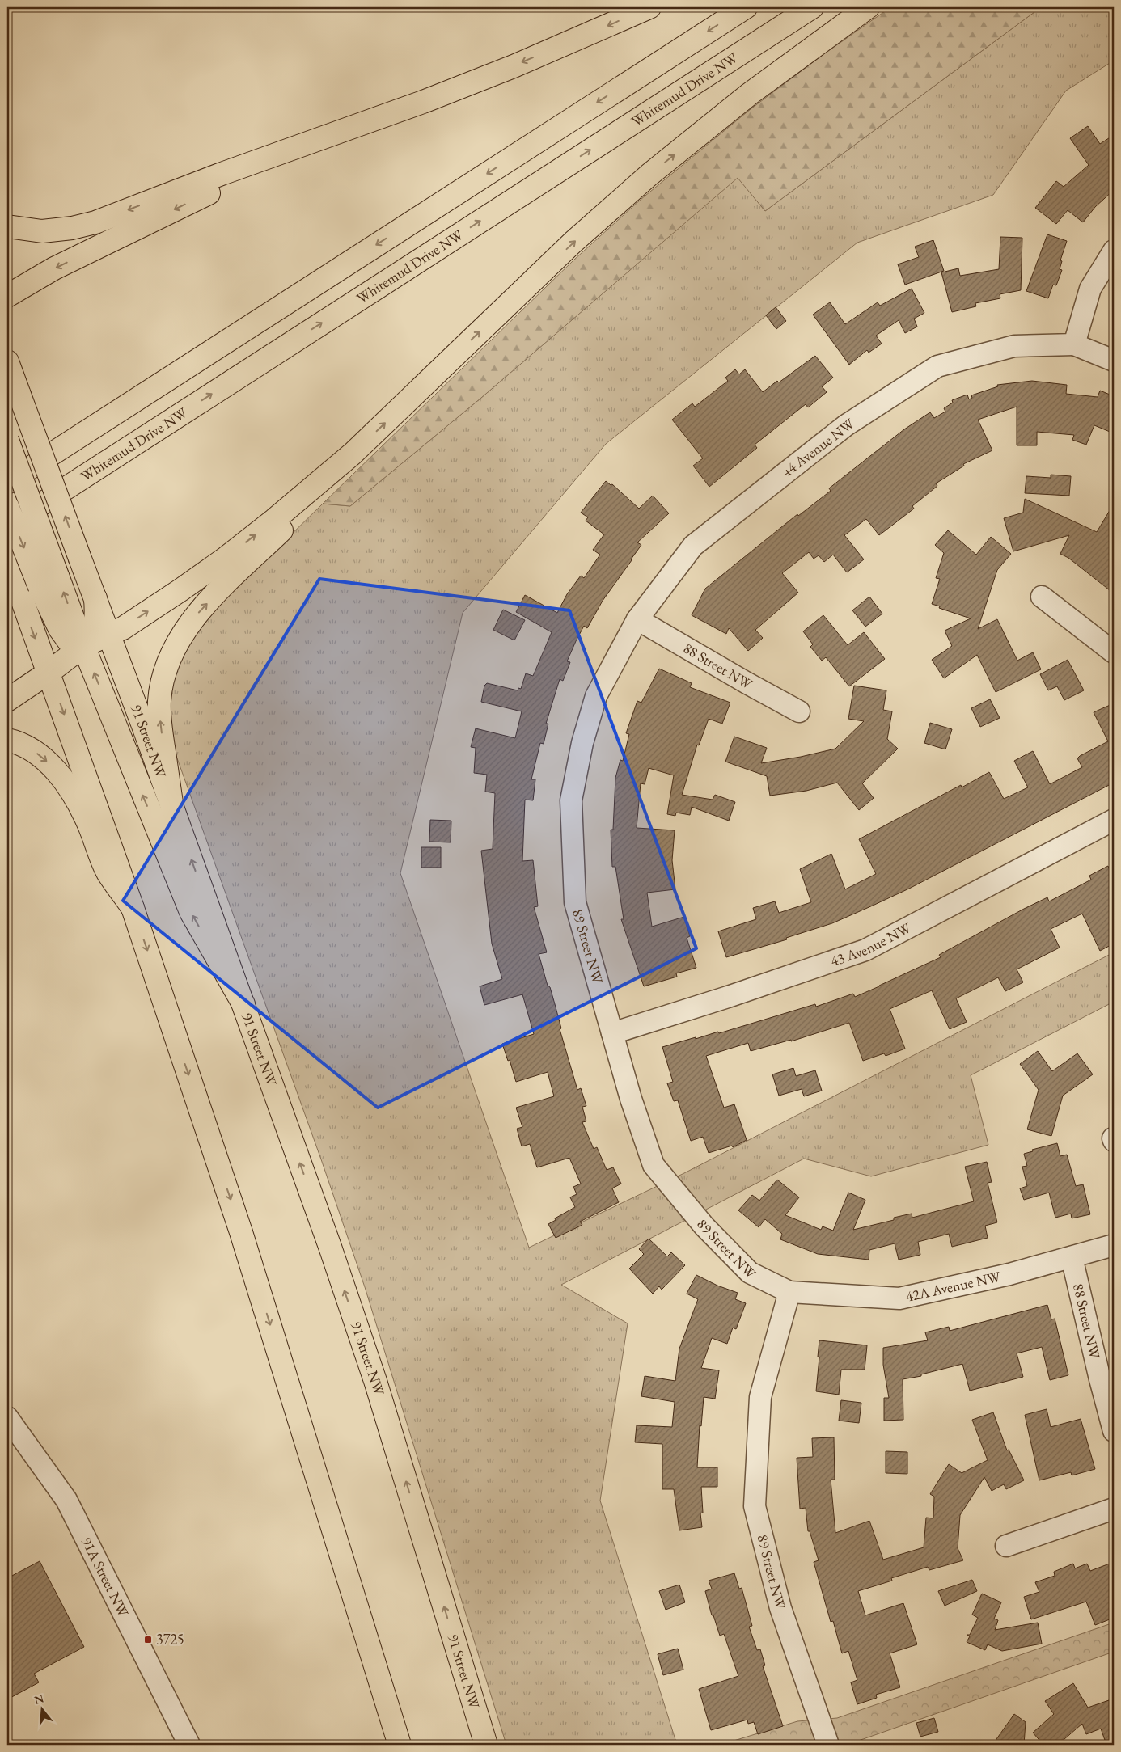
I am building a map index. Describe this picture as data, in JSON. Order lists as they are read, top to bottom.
{
  "streets": {
    "main road": ["Whitemud Drive NW", "91 Street NW"],
    "street": [
      "44 Avenue NW",
      "88 Street NW",
      "43 Avenue NW",
      "89 Street NW",
      "42A Avenue NW",
      "91A Street NW"
    ]
  },
  "crossings": [
    ["44 Avenue NW", "88 Street NW"],
    ["44 Avenue NW", "89 Street NW"],
    ["88 Street NW", "42A Avenue NW"],
    ["43 Avenue NW", "89 Street NW"],
    ["89 Street NW", "42A Avenue NW"]
  ],
  "places": {
    "transit": ["3725"]
  },
  "north": "top"
}
